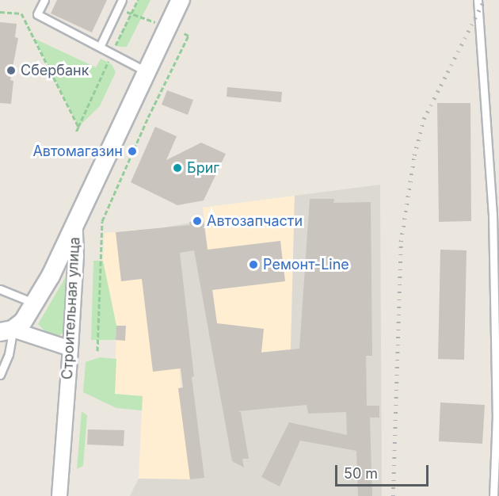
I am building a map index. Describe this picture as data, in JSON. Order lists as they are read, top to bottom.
{
  "streets": {
    "street": ["Строительная улица"]
  },
  "places": [
    "Сбербанк",
    "Автомагазин",
    "Бриг",
    "Автозапчасти",
    "Ремонт-Line"
  ],
  "scale_bar": "50 m"
}
